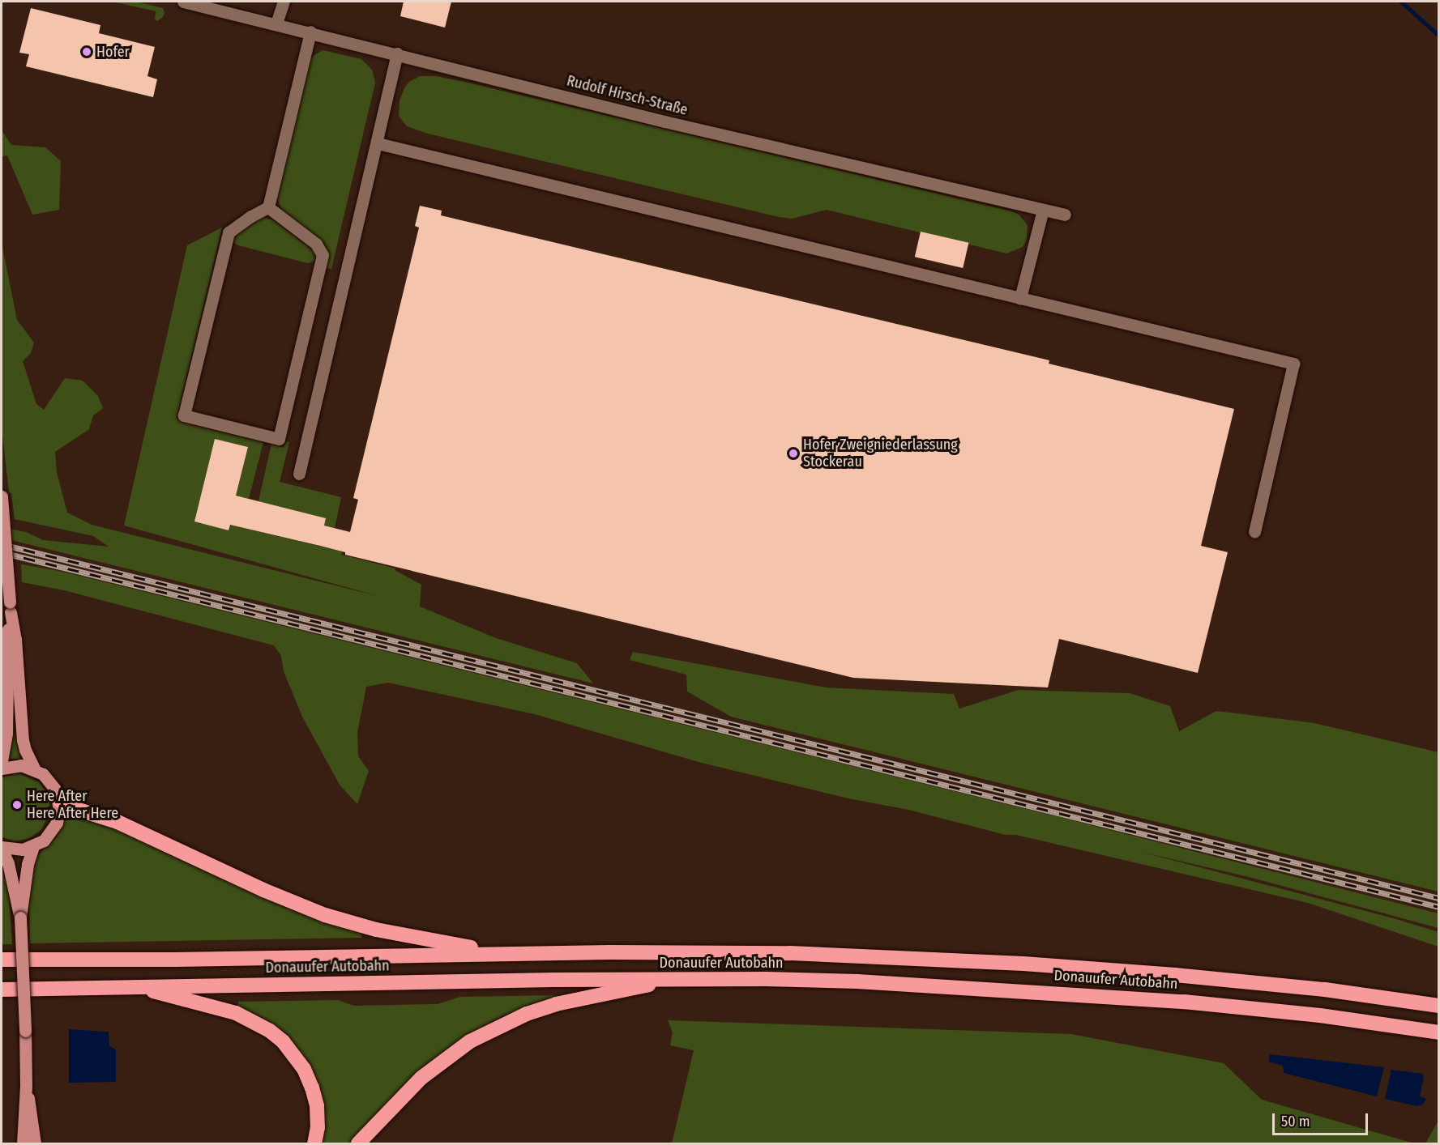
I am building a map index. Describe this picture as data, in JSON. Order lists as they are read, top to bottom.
{
  "streets": {
    "highway": ["Donauufer Autobahn"],
    "street": ["Rudolf Hirsch-Straße"]
  },
  "places": ["Hofer", "Hofer Zweigniederlassung Stockerau", "Here After Here After Here"],
  "scale_bar": "50 m"
}
